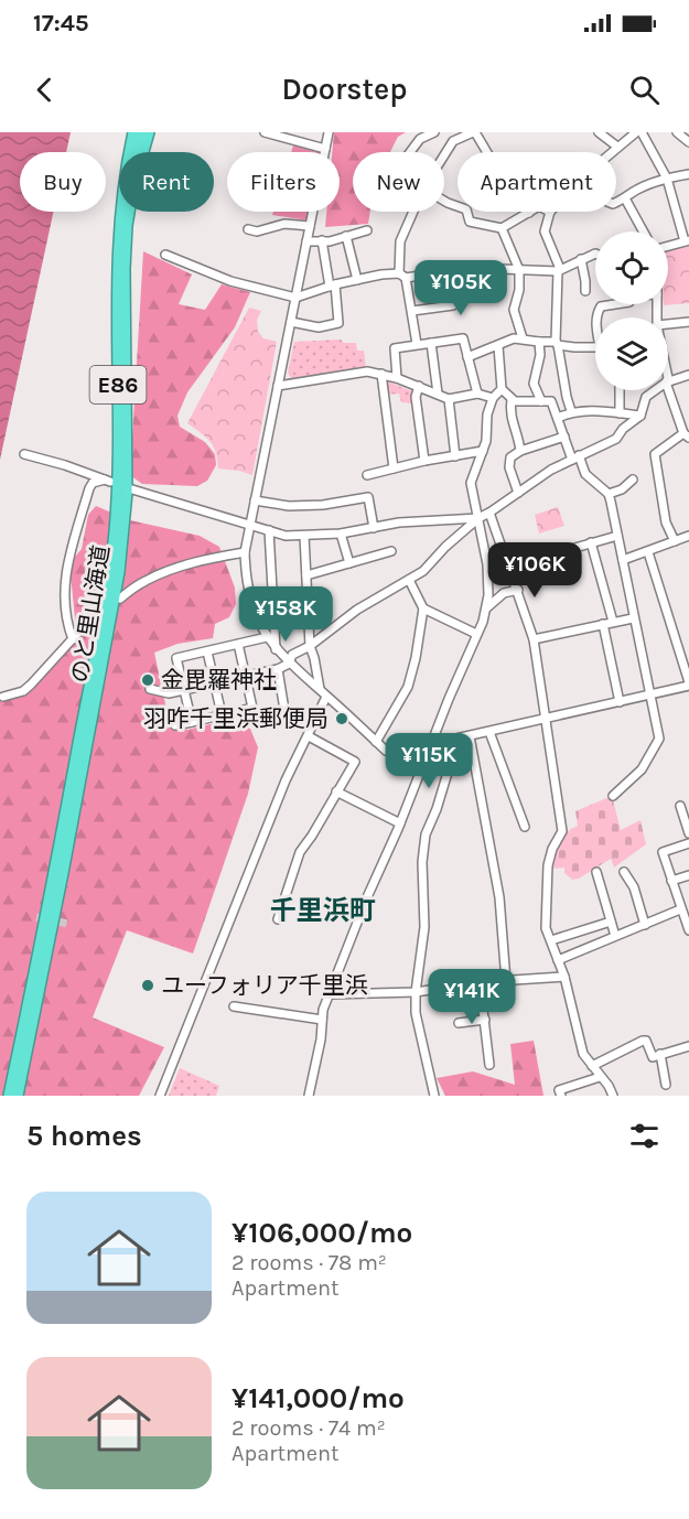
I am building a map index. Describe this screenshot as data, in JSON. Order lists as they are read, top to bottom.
{
  "streets": {
    "highway": ["E86", "のと里山海道"]
  },
  "districts": ["千里浜町"],
  "places": ["金毘羅神社", "羽咋千里浜郵便局", "ユーフォリア千里浜"],
  "page": {
    "status": "17:45",
    "header": "Doorstep",
    "chip": [
      "Buy",
      "Rent",
      "Filters",
      "New",
      "Apartment"
    ],
    "price": [
      "¥105K",
      "¥106K",
      "¥158K",
      "¥115K",
      "¥141K"
    ],
    "heading": "5 homes",
    "list": [
      {
        "name": "¥106,000/mo",
        "note": "2 rooms · 78 m² · Apartment"
      },
      {
        "name": "¥141,000/mo",
        "note": "2 rooms · 74 m² · Apartment"
      }
    ]
  }
}
